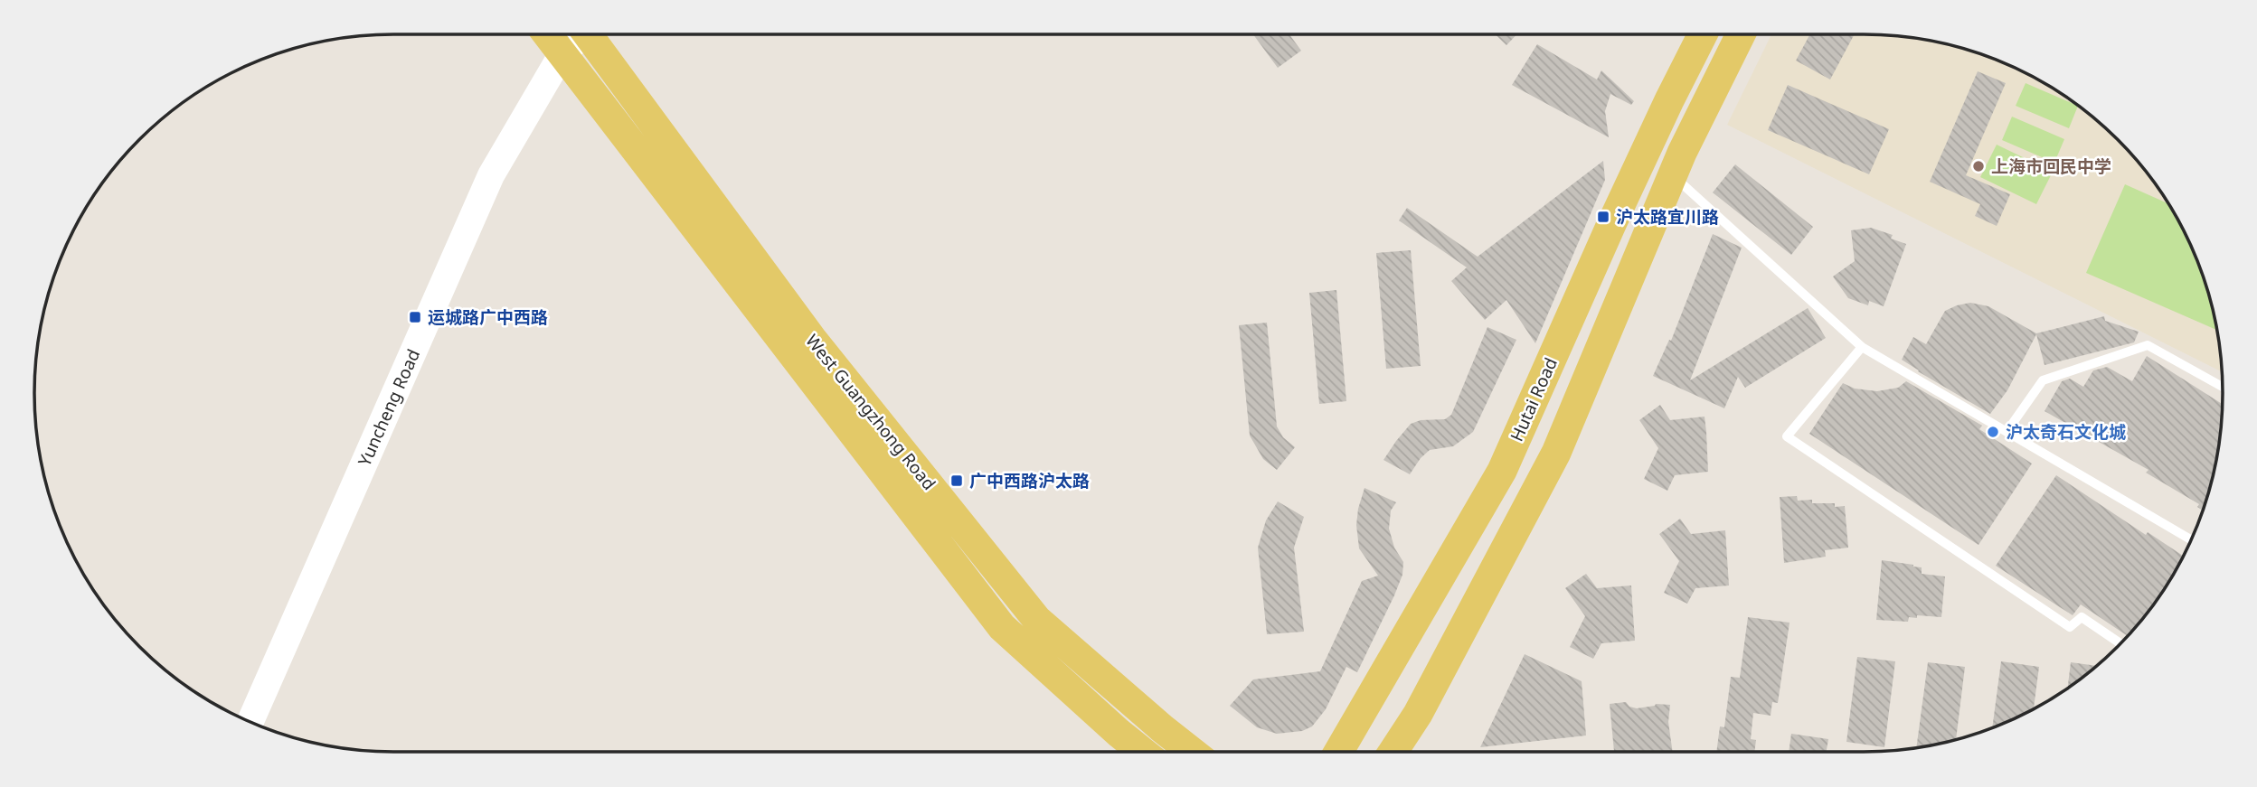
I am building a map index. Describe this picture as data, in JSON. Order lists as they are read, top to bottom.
{
  "streets": {
    "main road": ["Hutai Road", "West Guangzhong Road"],
    "street": ["Yuncheng Road"]
  },
  "crossings": [
    ["Yuncheng Road", "West Guangzhong Road"]
  ],
  "places": {
    "other": ["上海市回民中学", "沪太奇石文化城"],
    "transit": ["沪太路宜川路", "运城路广中西路", "广中西路沪太路"]
  }
}
